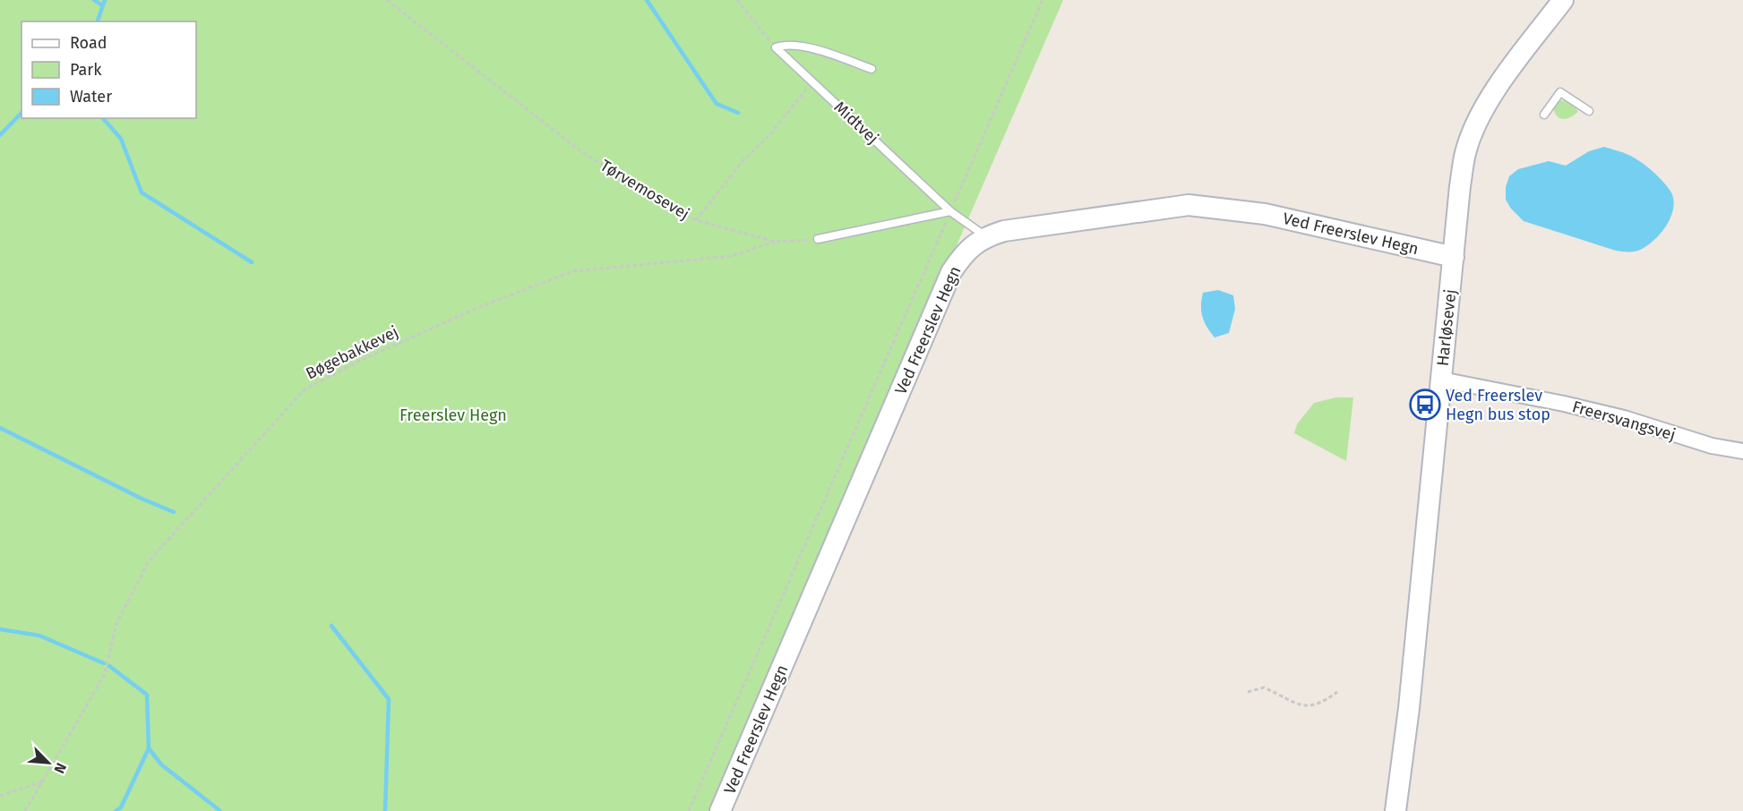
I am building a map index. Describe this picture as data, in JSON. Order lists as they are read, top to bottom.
{
  "streets": {
    "street": ["Ved Freerslev Hegn", "Harløsevej", "Freersvangsvej"],
    "lane": ["Midtvej"],
    "path": ["Tørvemosevej", "Bøgebakkevej"]
  },
  "crossings": [
    ["Midtvej", "Ved Freerslev Hegn"],
    ["Tørvemosevej", "Bøgebakkevej"],
    ["Ved Freerslev Hegn", "Harløsevej"],
    ["Harløsevej", "Freersvangsvej"]
  ],
  "parks": ["Freerslev Hegn"],
  "places": {
    "bus stop": ["Ved Freerslev Hegn bus stop"]
  },
  "legend": ["Road", "Park", "Water"],
  "north": "bottom right"
}
